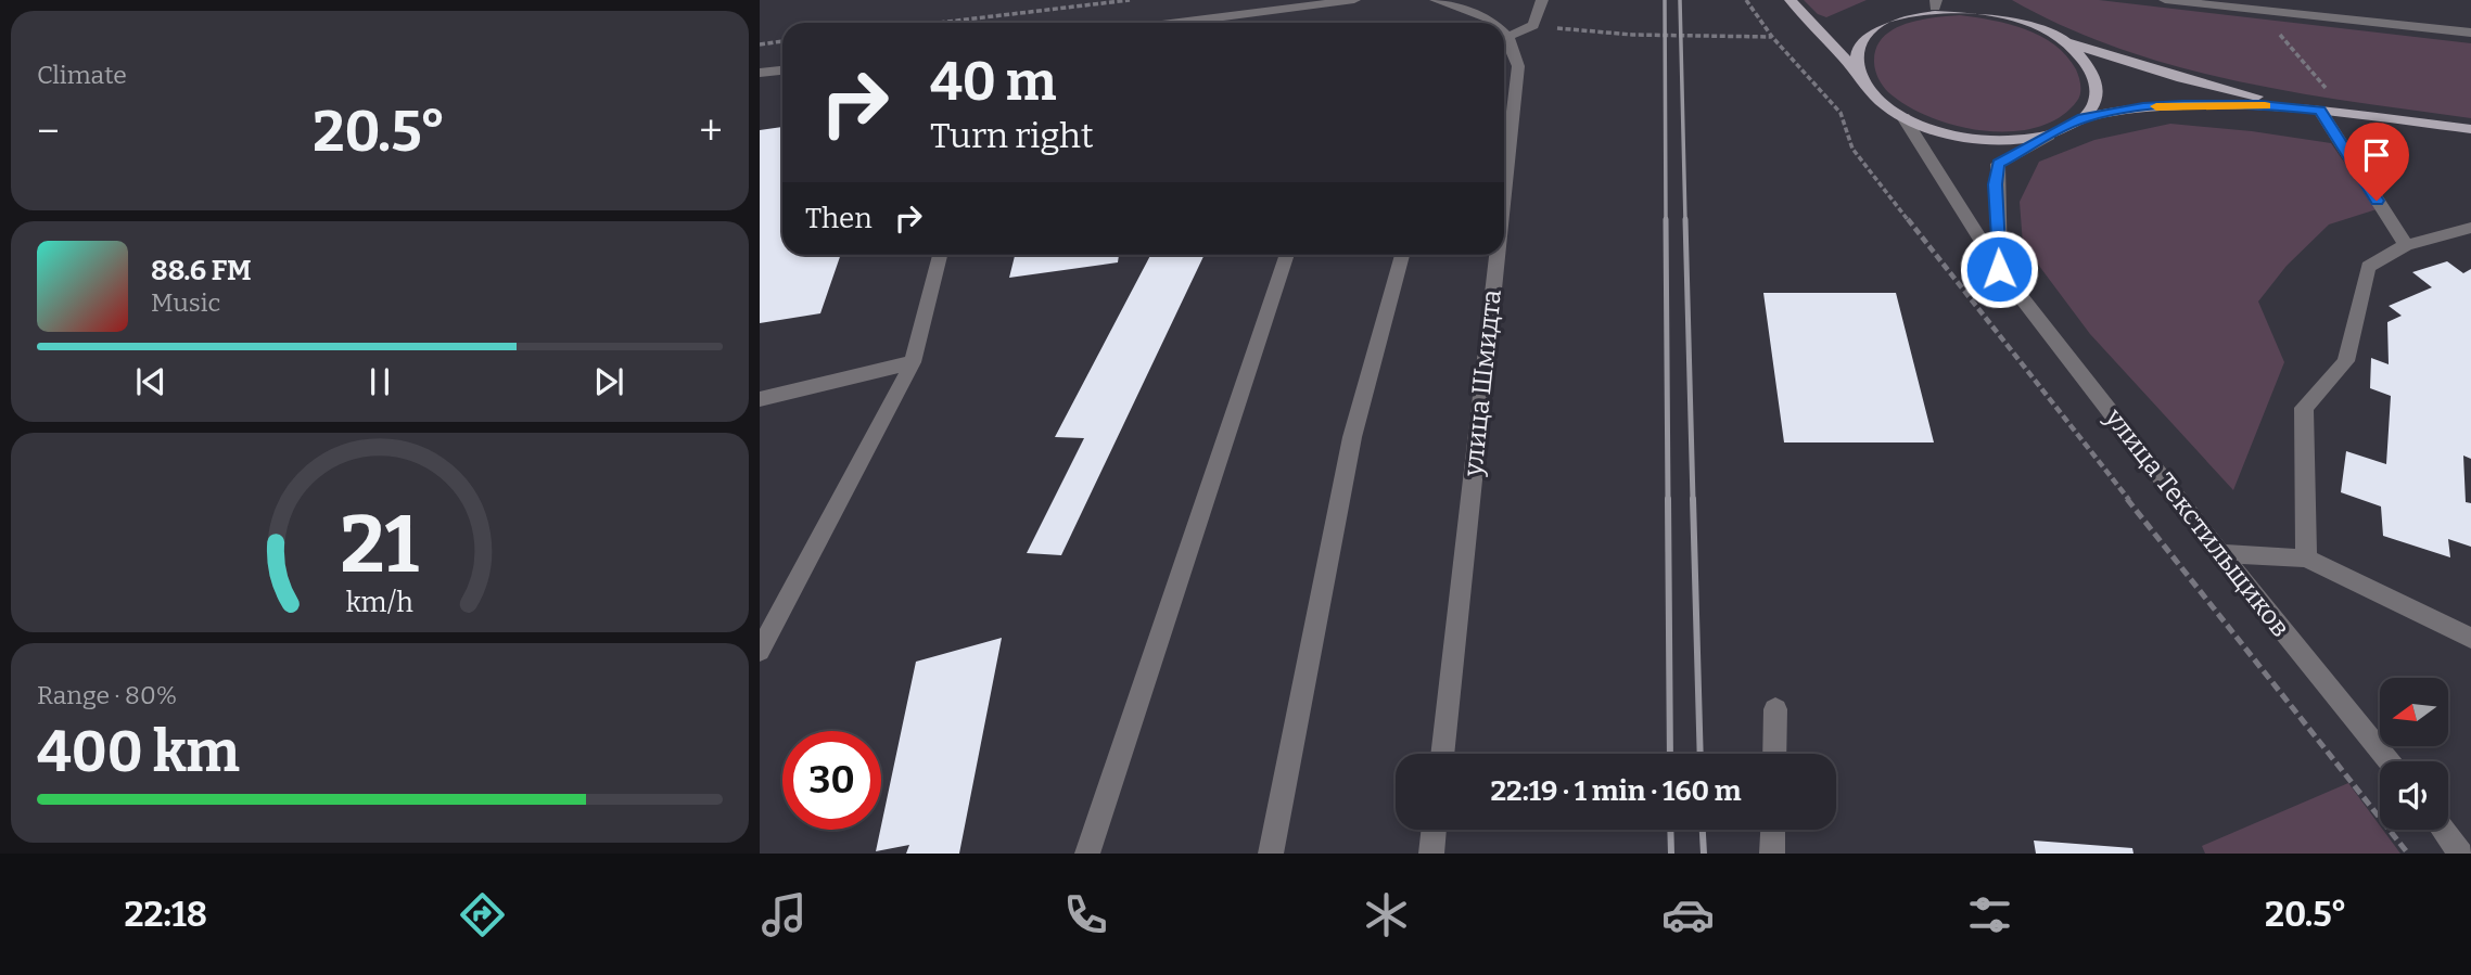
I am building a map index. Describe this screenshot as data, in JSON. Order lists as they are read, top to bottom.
{
  "streets": {
    "street": ["улица Шмидта", "улица Текстильщиков"]
  },
  "north": "left",
  "page": {
    "tile": [
      "Climate",
      ["Range · 80%", "400 km"]
    ],
    "turn": ["40 m", "Turn right"],
    "heat": ["−", "20.5°", "+"],
    "then": "Then",
    "song": ["88.6 FM", "Music"],
    "limit": "30",
    "trip": "22:19 · 1 min · 160 m",
    "tabs": ["22:18", "20.5°"],
    "gauge": ["21", "km/h"]
  }
}
